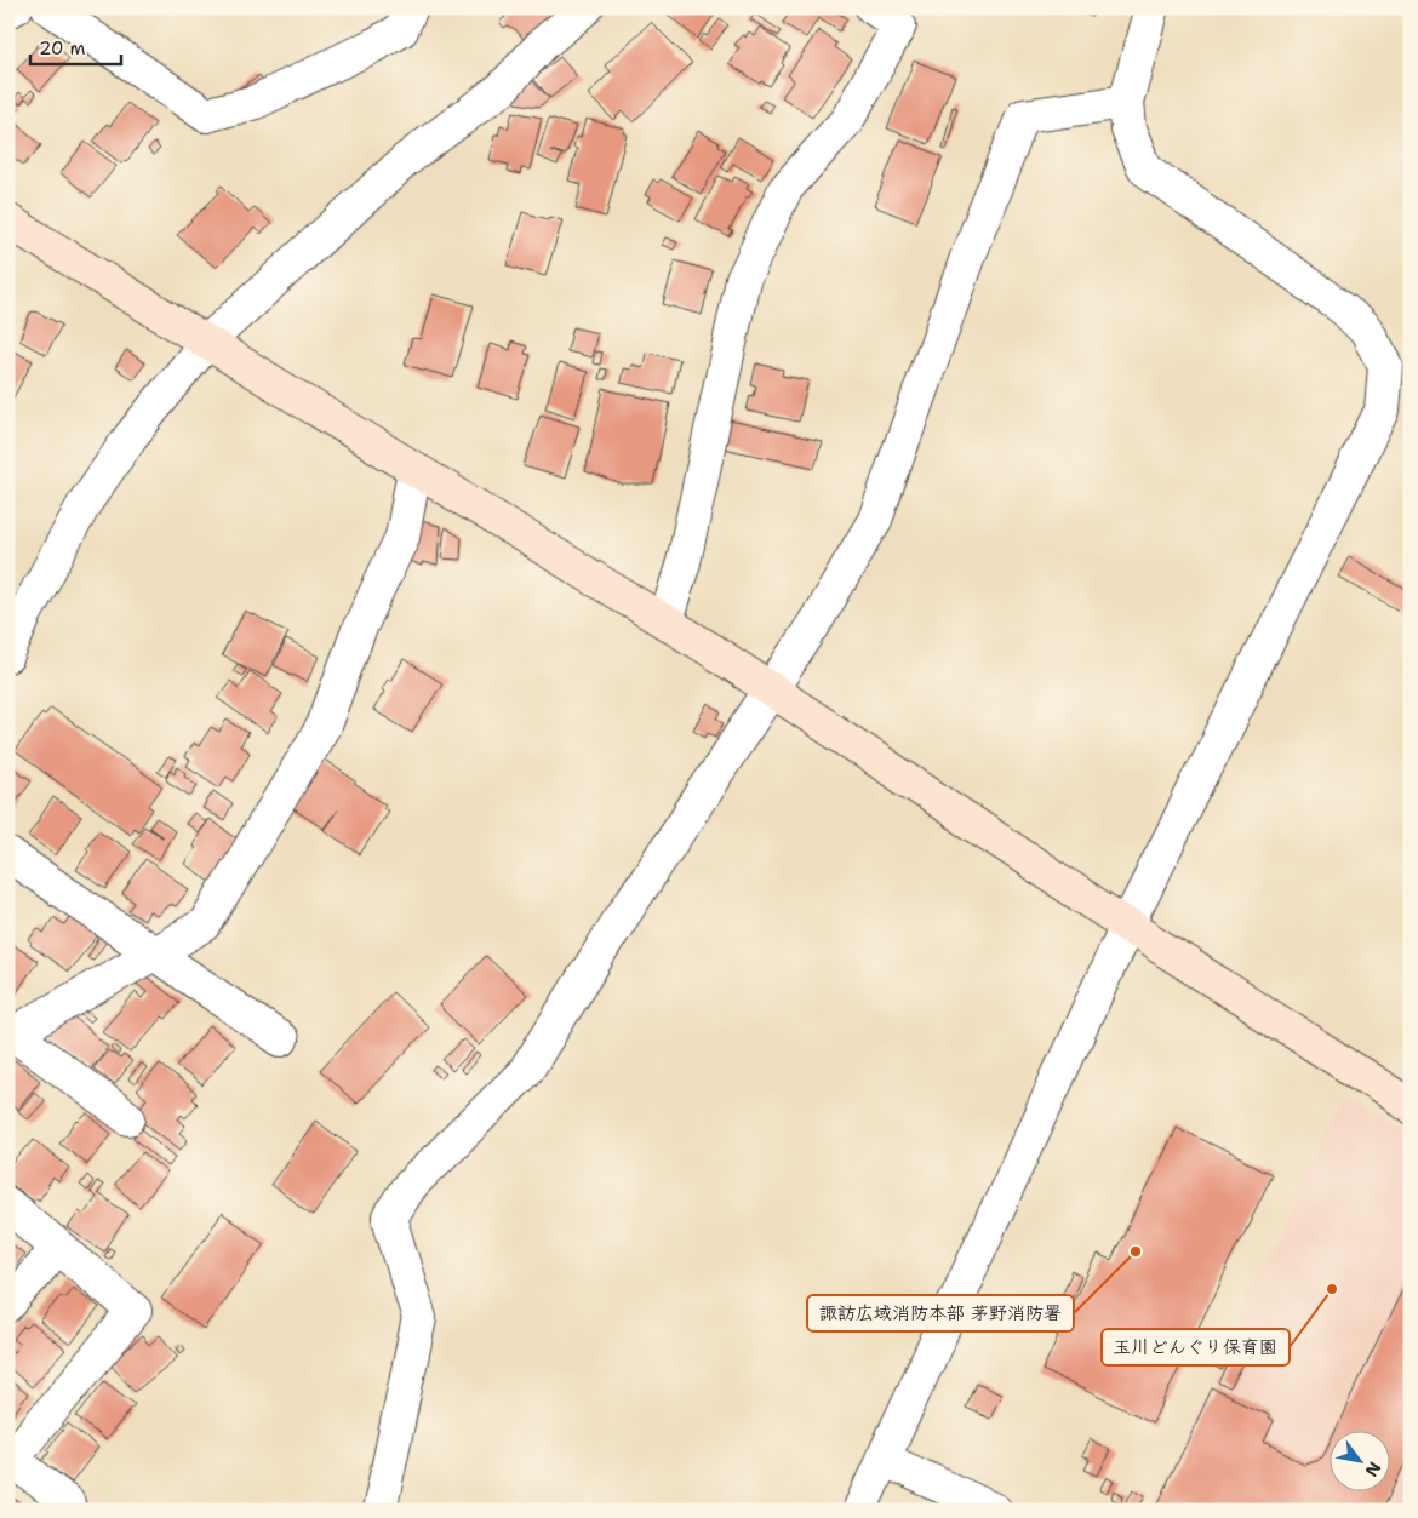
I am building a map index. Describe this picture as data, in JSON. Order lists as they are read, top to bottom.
{
  "places": ["諏訪広域消防本部 茅野消防署", "玉川どんぐり保育園"],
  "scale_bar": "20 m",
  "north": "bottom right"
}
